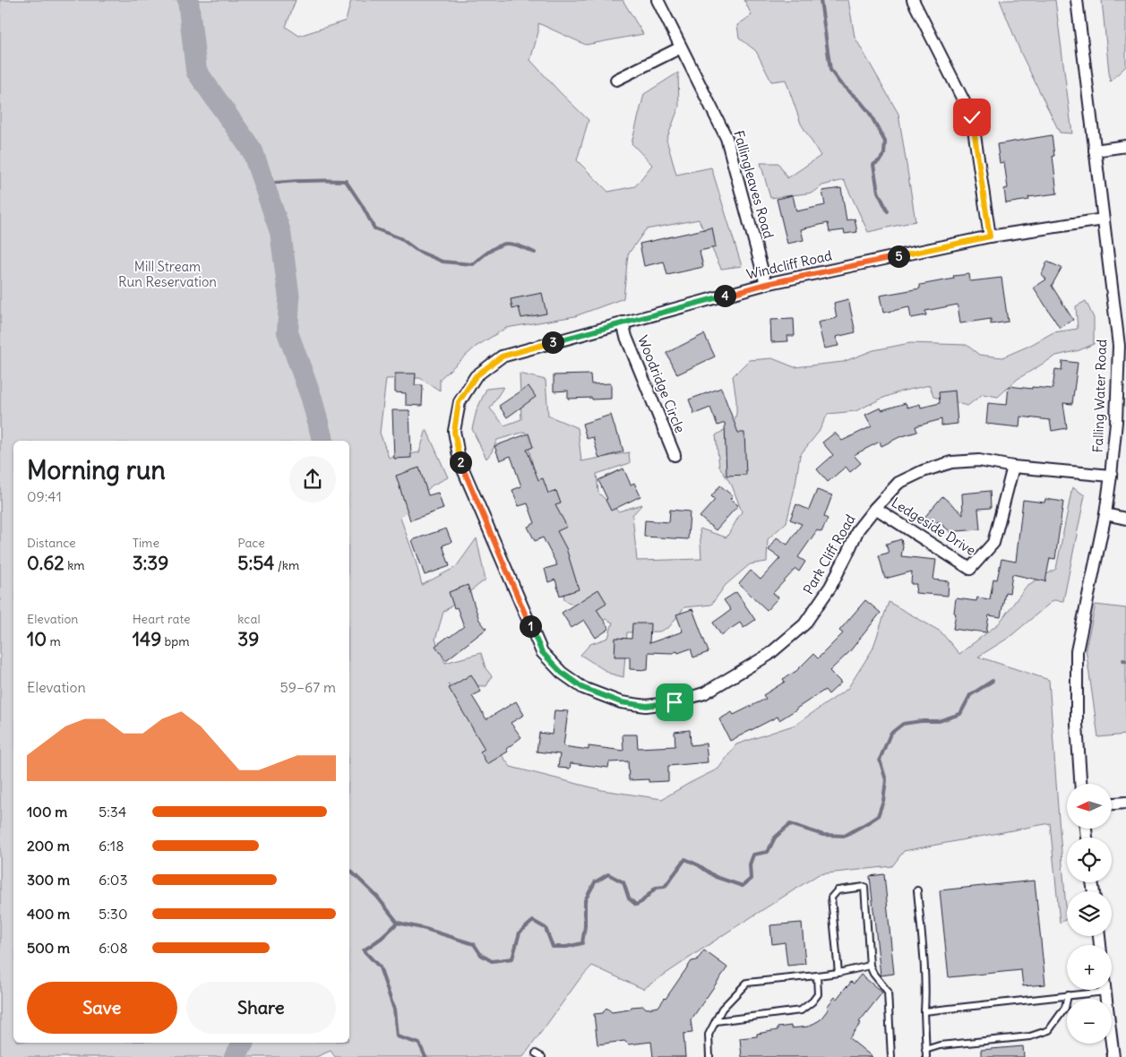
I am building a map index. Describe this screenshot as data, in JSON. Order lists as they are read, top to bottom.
{
  "streets": {
    "street": [
      "Fallingleaves Road",
      "Windcliff Road",
      "Woodridge Circle",
      "Falling Water Road",
      "Ledgeside Drive",
      "Park Cliff Road"
    ]
  },
  "crossings": [
    ["Fallingleaves Road", "Windcliff Road"],
    ["Windcliff Road", "Woodridge Circle"],
    ["Windcliff Road", "Falling Water Road"],
    ["Windcliff Road", "Park Cliff Road"],
    ["Falling Water Road", "Park Cliff Road"],
    ["Ledgeside Drive", "Park Cliff Road"]
  ],
  "parks": ["Mill Stream Run Reservation"],
  "north": "left",
  "page": {
    "pins": [
      "5",
      "4",
      "3",
      "2",
      "1"
    ],
    "heading": ["Morning run", "09:41"],
    "stats": [
      ["Distance", "0.62 km"],
      ["Time", "3:39"],
      ["Pace", "5:54 /km"],
      ["Elevation", "10 m"],
      ["Heart rate", "149 bpm"],
      ["kcal", "39"]
    ],
    "chart": ["Elevation", "59–67 m"],
    "map_buttons": ["+", "−"],
    "list": [
      {
        "name": "100 m",
        "note": "5:34"
      },
      {
        "name": "200 m",
        "note": "6:18"
      },
      {
        "name": "300 m",
        "note": "6:03"
      },
      {
        "name": "400 m",
        "note": "5:30"
      },
      {
        "name": "500 m",
        "note": "6:08"
      }
    ],
    "buttons": ["Save", "Share"]
  }
}
